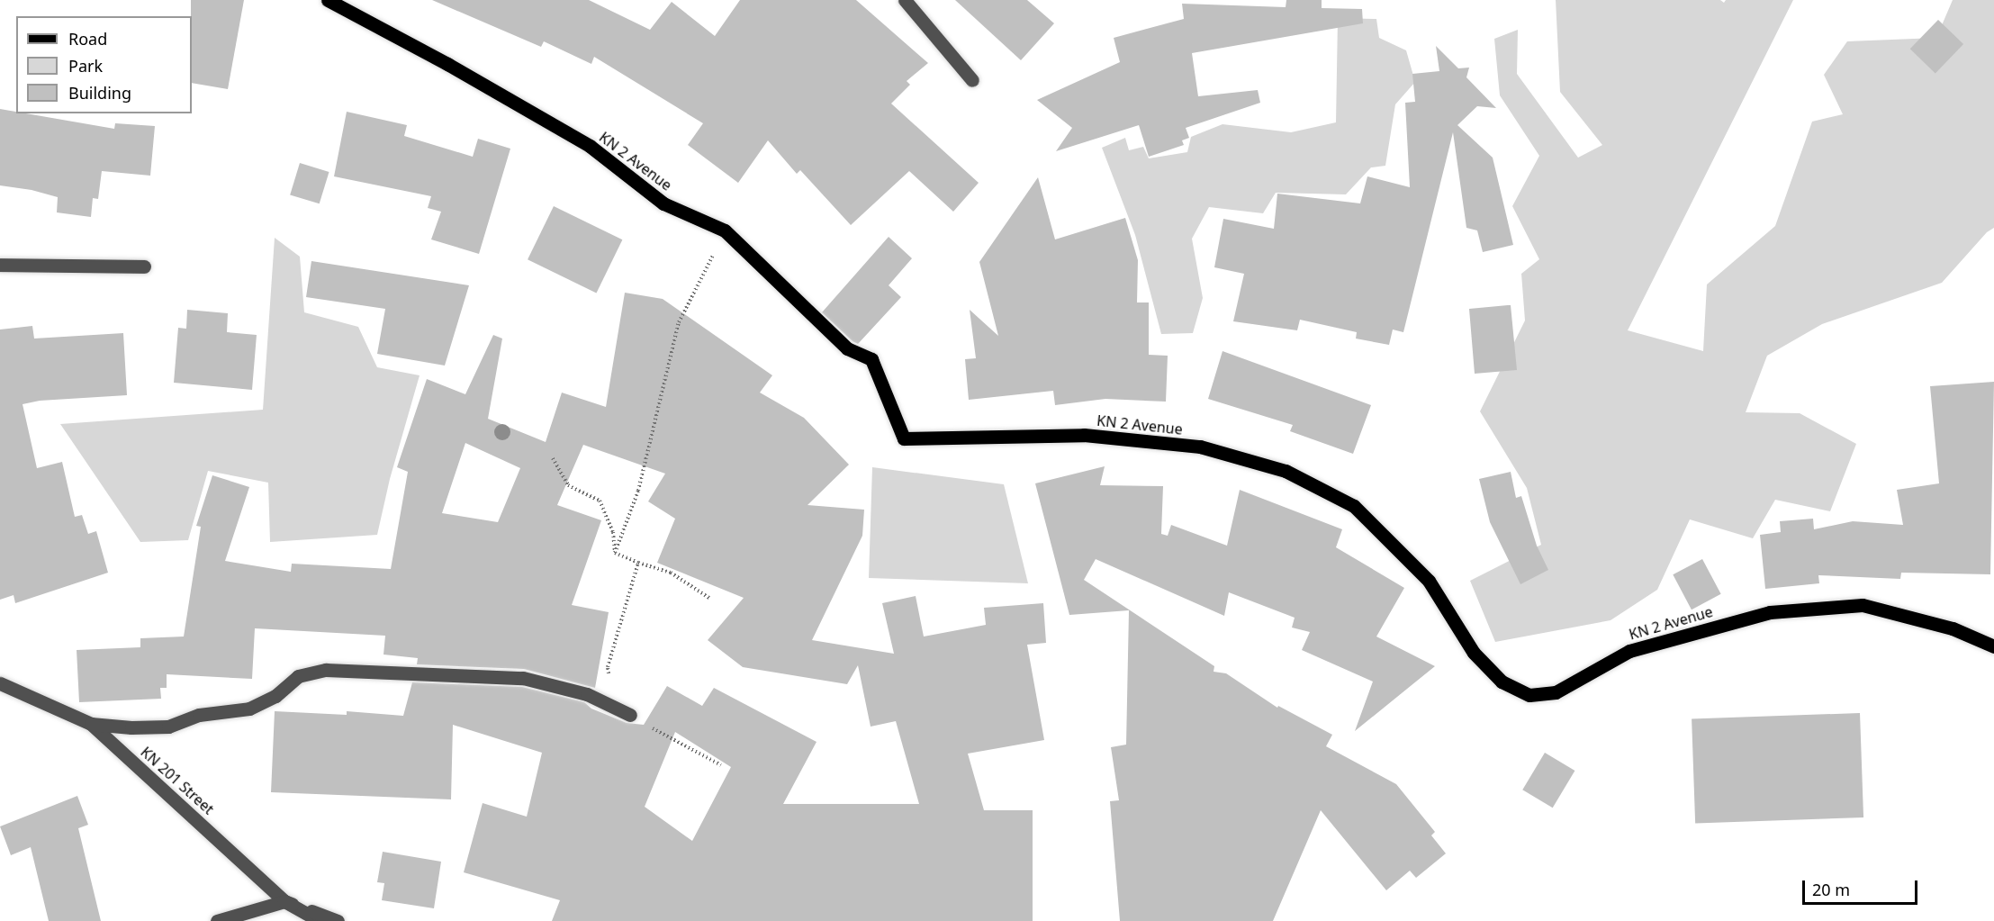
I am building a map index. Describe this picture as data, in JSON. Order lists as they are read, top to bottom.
{
  "streets": {
    "main road": ["KN 2 Avenue"],
    "street": ["KN 201 Street"]
  },
  "legend": ["Road", "Park", "Building"],
  "scale_bar": "20 m"
}
